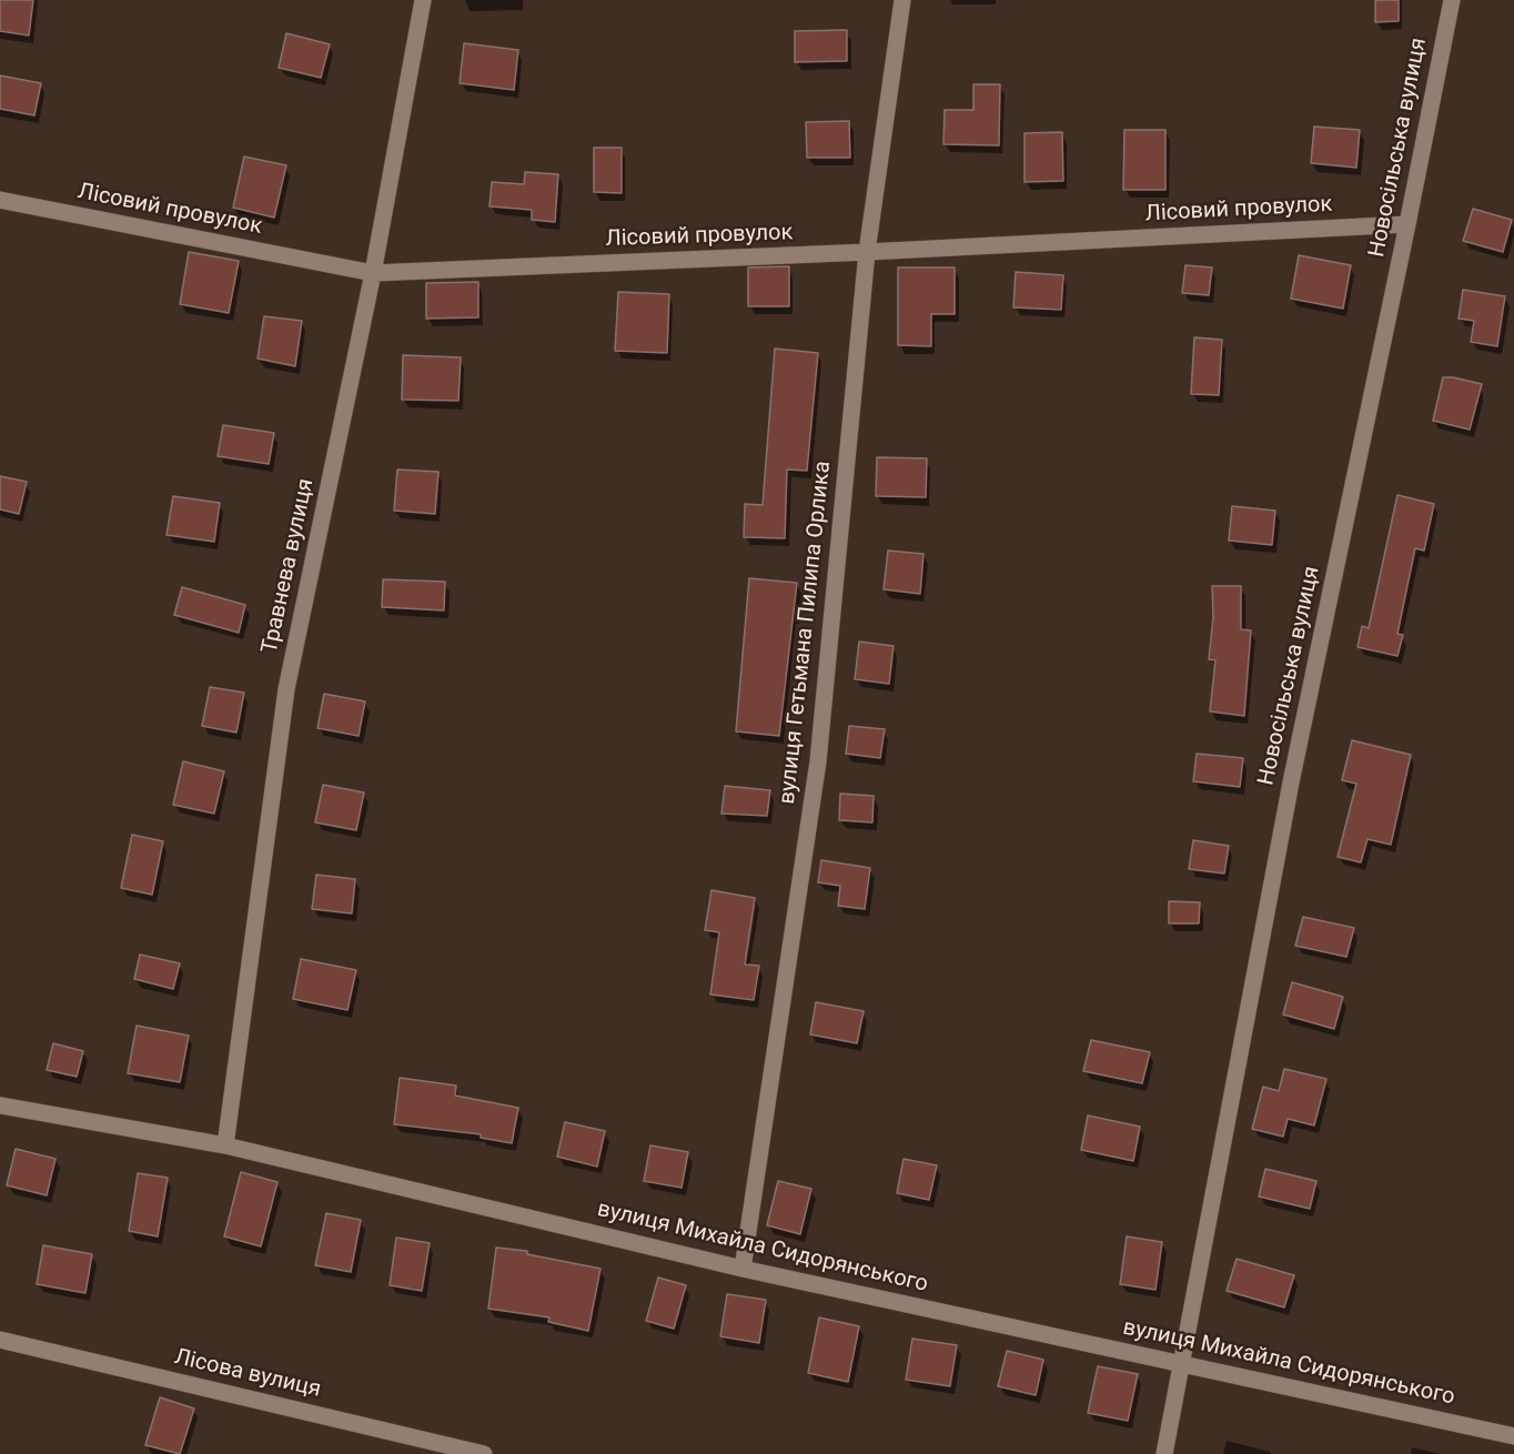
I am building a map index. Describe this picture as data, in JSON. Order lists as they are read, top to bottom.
{
  "streets": {
    "street": [
      "Новосільська вулиця",
      "Лісовий провулок",
      "Травнева вулиця",
      "вулиця Гетьмана Пилипа Орлика",
      "вулиця Михайла Сидорянського",
      "Лісова вулиця"
    ]
  },
  "crossings": [
    ["Новосільська вулиця", "Лісовий провулок"],
    ["Новосільська вулиця", "вулиця Михайла Сидорянського"],
    ["Лісовий провулок", "Травнева вулиця"],
    ["Лісовий провулок", "вулиця Гетьмана Пилипа Орлика"],
    ["Травнева вулиця", "вулиця Михайла Сидорянського"],
    ["вулиця Гетьмана Пилипа Орлика", "вулиця Михайла Сидорянського"]
  ]
}
